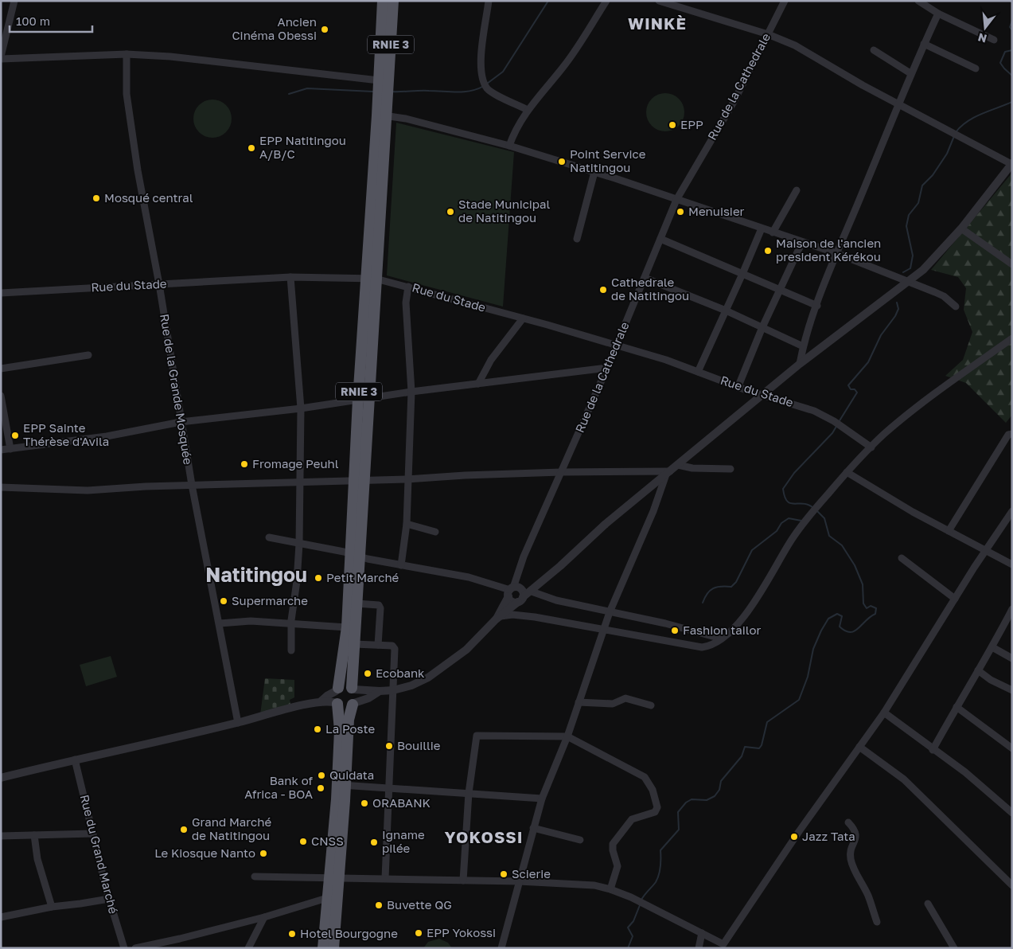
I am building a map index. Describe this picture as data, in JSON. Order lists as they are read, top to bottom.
{
  "streets": {
    "highway": ["RNIE 3"],
    "street": [
      "Rue de la Cathedrale",
      "Rue du Stade",
      "Rue de la Grande Mosquée",
      "Rue du Grand Marché"
    ]
  },
  "crossings": [
    ["RNIE 3", "Rue du Stade"],
    ["Rue de la Cathedrale", "Rue du Stade"],
    ["Rue du Stade", "Rue de la Grande Mosquée"]
  ],
  "districts": ["WINKÈ", "Natitingou", "YOKOSSI"],
  "places": [
    "Ancien Cinéma Obessi",
    "EPP",
    "EPP Natitingou A/B/C",
    "Point Service Natitingou",
    "Mosqué central",
    "Stade Municipal de Natitingou",
    "Menuisier",
    "Maison de l'ancien president Kérékou",
    "Cathedrale de Natitingou",
    "EPP Sainte Thérèse d'Avila",
    "Fromage Peuhl",
    "Petit Marché",
    "Supermarche",
    "Fashion tailor",
    "Ecobank",
    "La Poste",
    "Bouillie",
    "Quidata",
    "Bank of Africa - BOA",
    "ORABANK",
    "Grand Marché de Natitingou",
    "Jazz Tata",
    "CNSS",
    "Igname pilée",
    "Le Kiosque Nanto",
    "Scierie",
    "Buvette QG",
    "EPP Yokossi",
    "Hotel Bourgogne"
  ],
  "scale_bar": "100 m",
  "north": "bottom"
}
